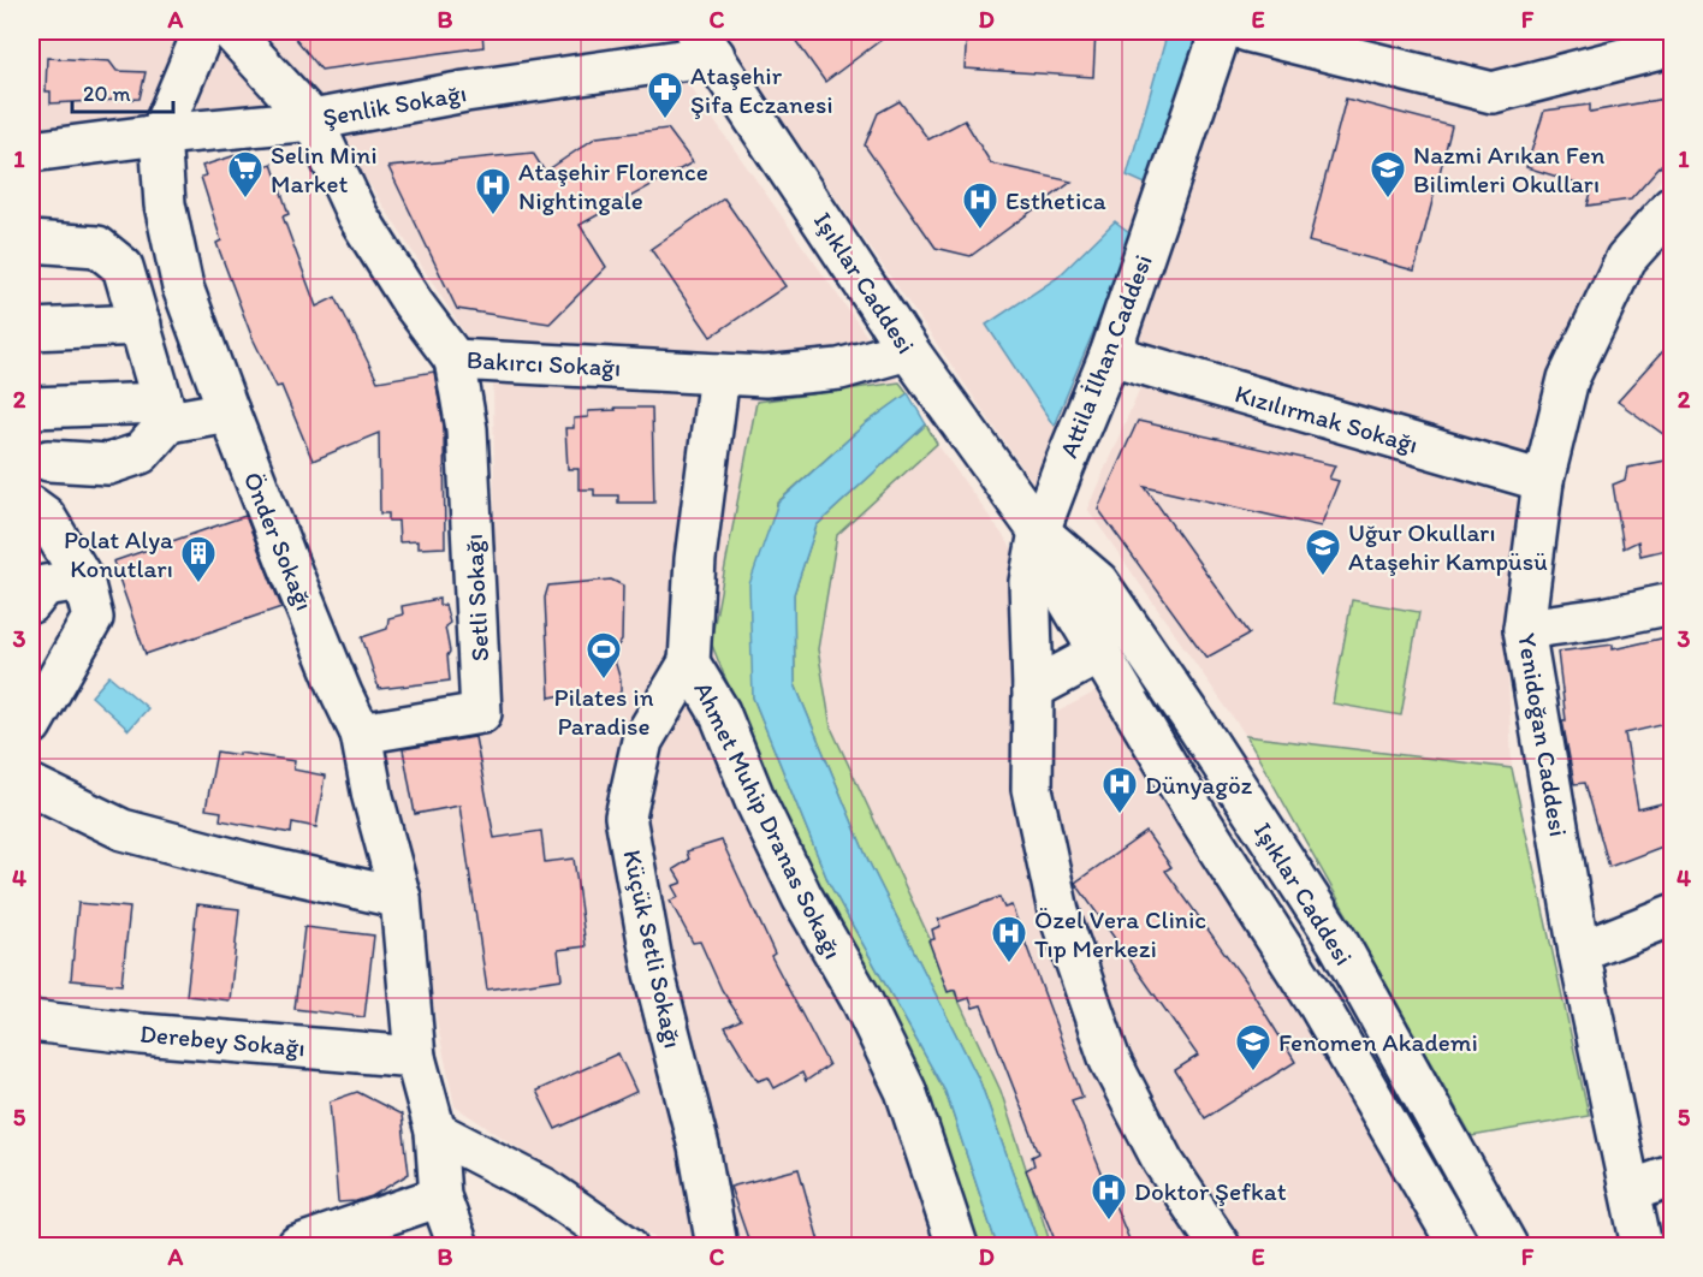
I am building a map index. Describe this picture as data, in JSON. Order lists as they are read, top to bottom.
{
  "streets": {
    "street": [
      "Şenlik Sokağı",
      "Işıklar Caddesi",
      "Attila İlhan Caddesi",
      "Bakırcı Sokağı",
      "Kızılırmak Sokağı",
      "Önder Sokağı",
      "Setli Sokağı",
      "Yenidoğan Caddesi",
      "Ahmet Muhip Dranas Sokağı",
      "Küçük Setli Sokağı",
      "Derebey Sokağı"
    ]
  },
  "crossings": [
    ["Şenlik Sokağı", "Işıklar Caddesi"],
    ["Şenlik Sokağı", "Bakırcı Sokağı"],
    ["Şenlik Sokağı", "Önder Sokağı"],
    ["Işıklar Caddesi", "Attila İlhan Caddesi"],
    ["Işıklar Caddesi", "Bakırcı Sokağı"],
    ["Attila İlhan Caddesi", "Kızılırmak Sokağı"],
    ["Bakırcı Sokağı", "Setli Sokağı"],
    ["Bakırcı Sokağı", "Ahmet Muhip Dranas Sokağı"],
    ["Kızılırmak Sokağı", "Yenidoğan Caddesi"],
    ["Önder Sokağı", "Setli Sokağı"],
    ["Önder Sokağı", "Derebey Sokağı"],
    ["Ahmet Muhip Dranas Sokağı", "Küçük Setli Sokağı"]
  ],
  "places": {
    "pharmacy": ["Ataşehir Şifa Eczanesi"],
    "supermarket": ["Selin Mini Market"],
    "school or university": ["Nazmi Arıkan Fen Bilimleri Okulları", "Uğur Okulları Ataşehir Kampüsü", "Fenomen Akademi"],
    "hospital": [
      "Ataşehir Florence Nightingale",
      "Esthetica",
      "Dünyagöz",
      "Özel Vera Clinic Tıp Merkezi",
      "Doktor Şefkat"
    ],
    "building": ["Polat Alya Konutları"],
    "sports": ["Pilates in Paradise"]
  },
  "scale_bar": "20 m",
  "grid": {
    "columns": [
      "A",
      "B",
      "C",
      "D",
      "E",
      "F"
    ],
    "rows": [
      "1",
      "2",
      "3",
      "4",
      "5"
    ]
  }
}
